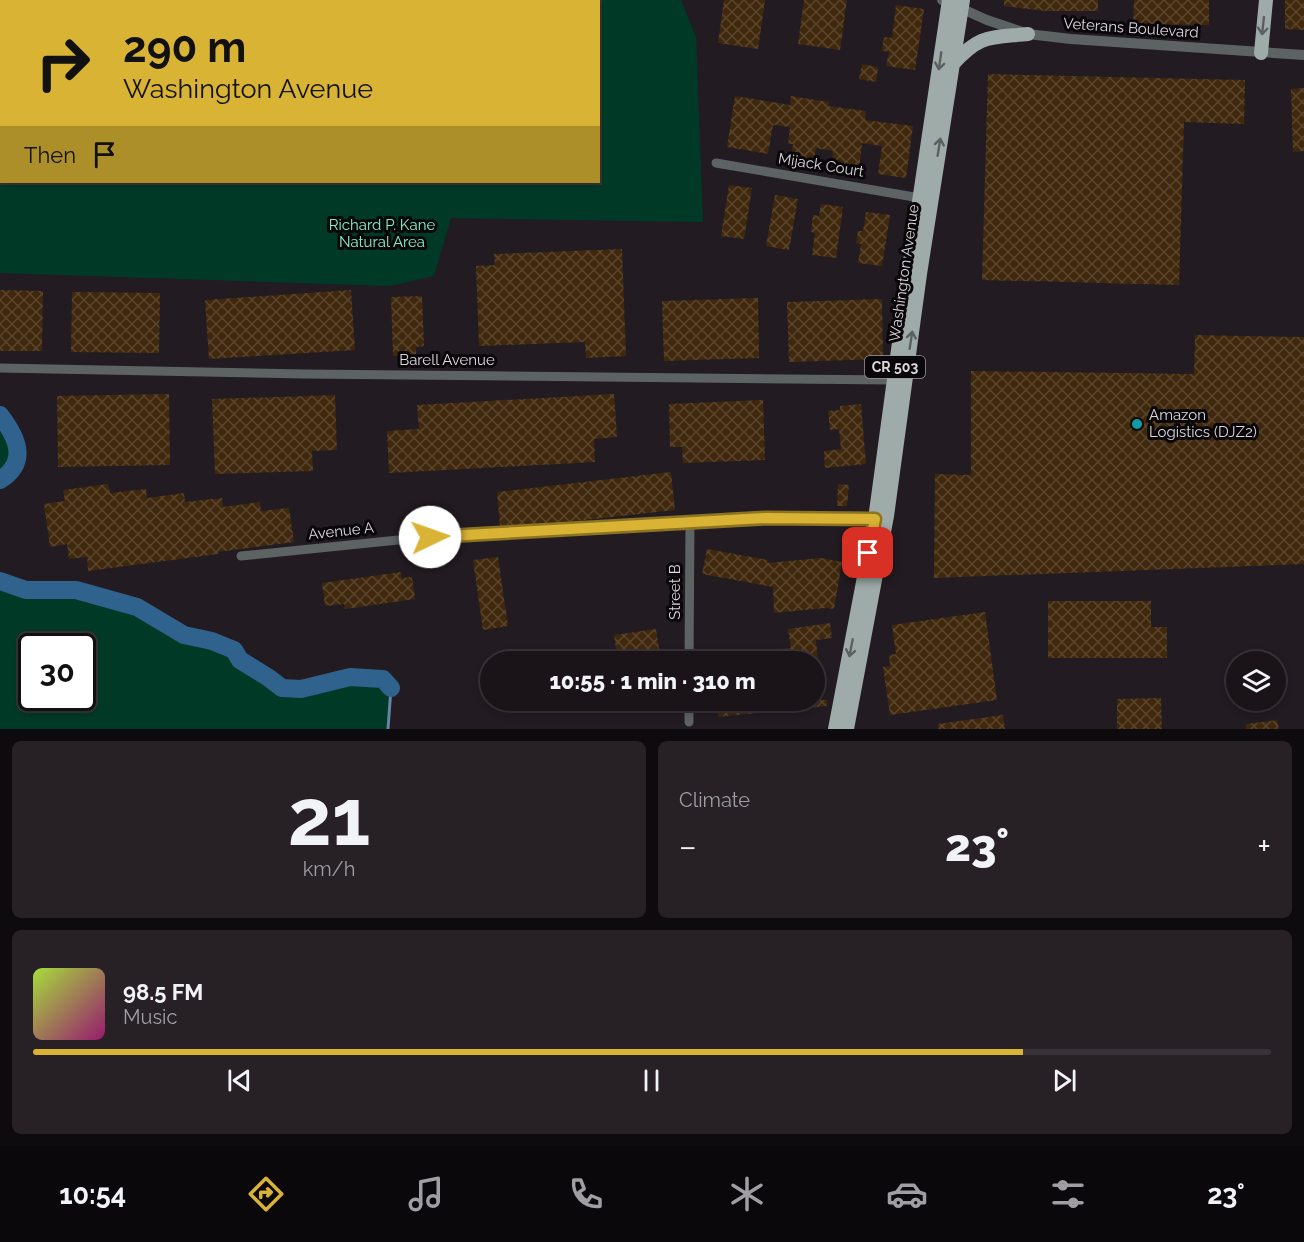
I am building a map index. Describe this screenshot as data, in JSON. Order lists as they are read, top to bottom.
{
  "streets": {
    "main road": ["Washington Avenue", "CR 503"],
    "street": [
      "Veterans Boulevard",
      "Mijack Court",
      "Barell Avenue",
      "Avenue A",
      "Street B"
    ]
  },
  "crossings": [
    ["Veterans Boulevard", "Washington Avenue"],
    ["Mijack Court", "Washington Avenue"],
    ["Washington Avenue", "Barell Avenue"],
    ["Washington Avenue", "Avenue A"],
    ["Avenue A", "Street B"]
  ],
  "parks": ["Richard P. Kane Natural Area"],
  "places": ["Amazon Logistics (DJZ2)"],
  "page": {
    "turn": ["290 m", "Washington Avenue"],
    "then": "Then",
    "limit": "30",
    "trip": "10:55 · 1 min · 310 m",
    "tile": [
      ["21", "km/h"],
      "Climate"
    ],
    "heat": ["−", "23°", "+"],
    "song": ["98.5 FM", "Music"],
    "tabs": ["10:54", "23°"]
  }
}
